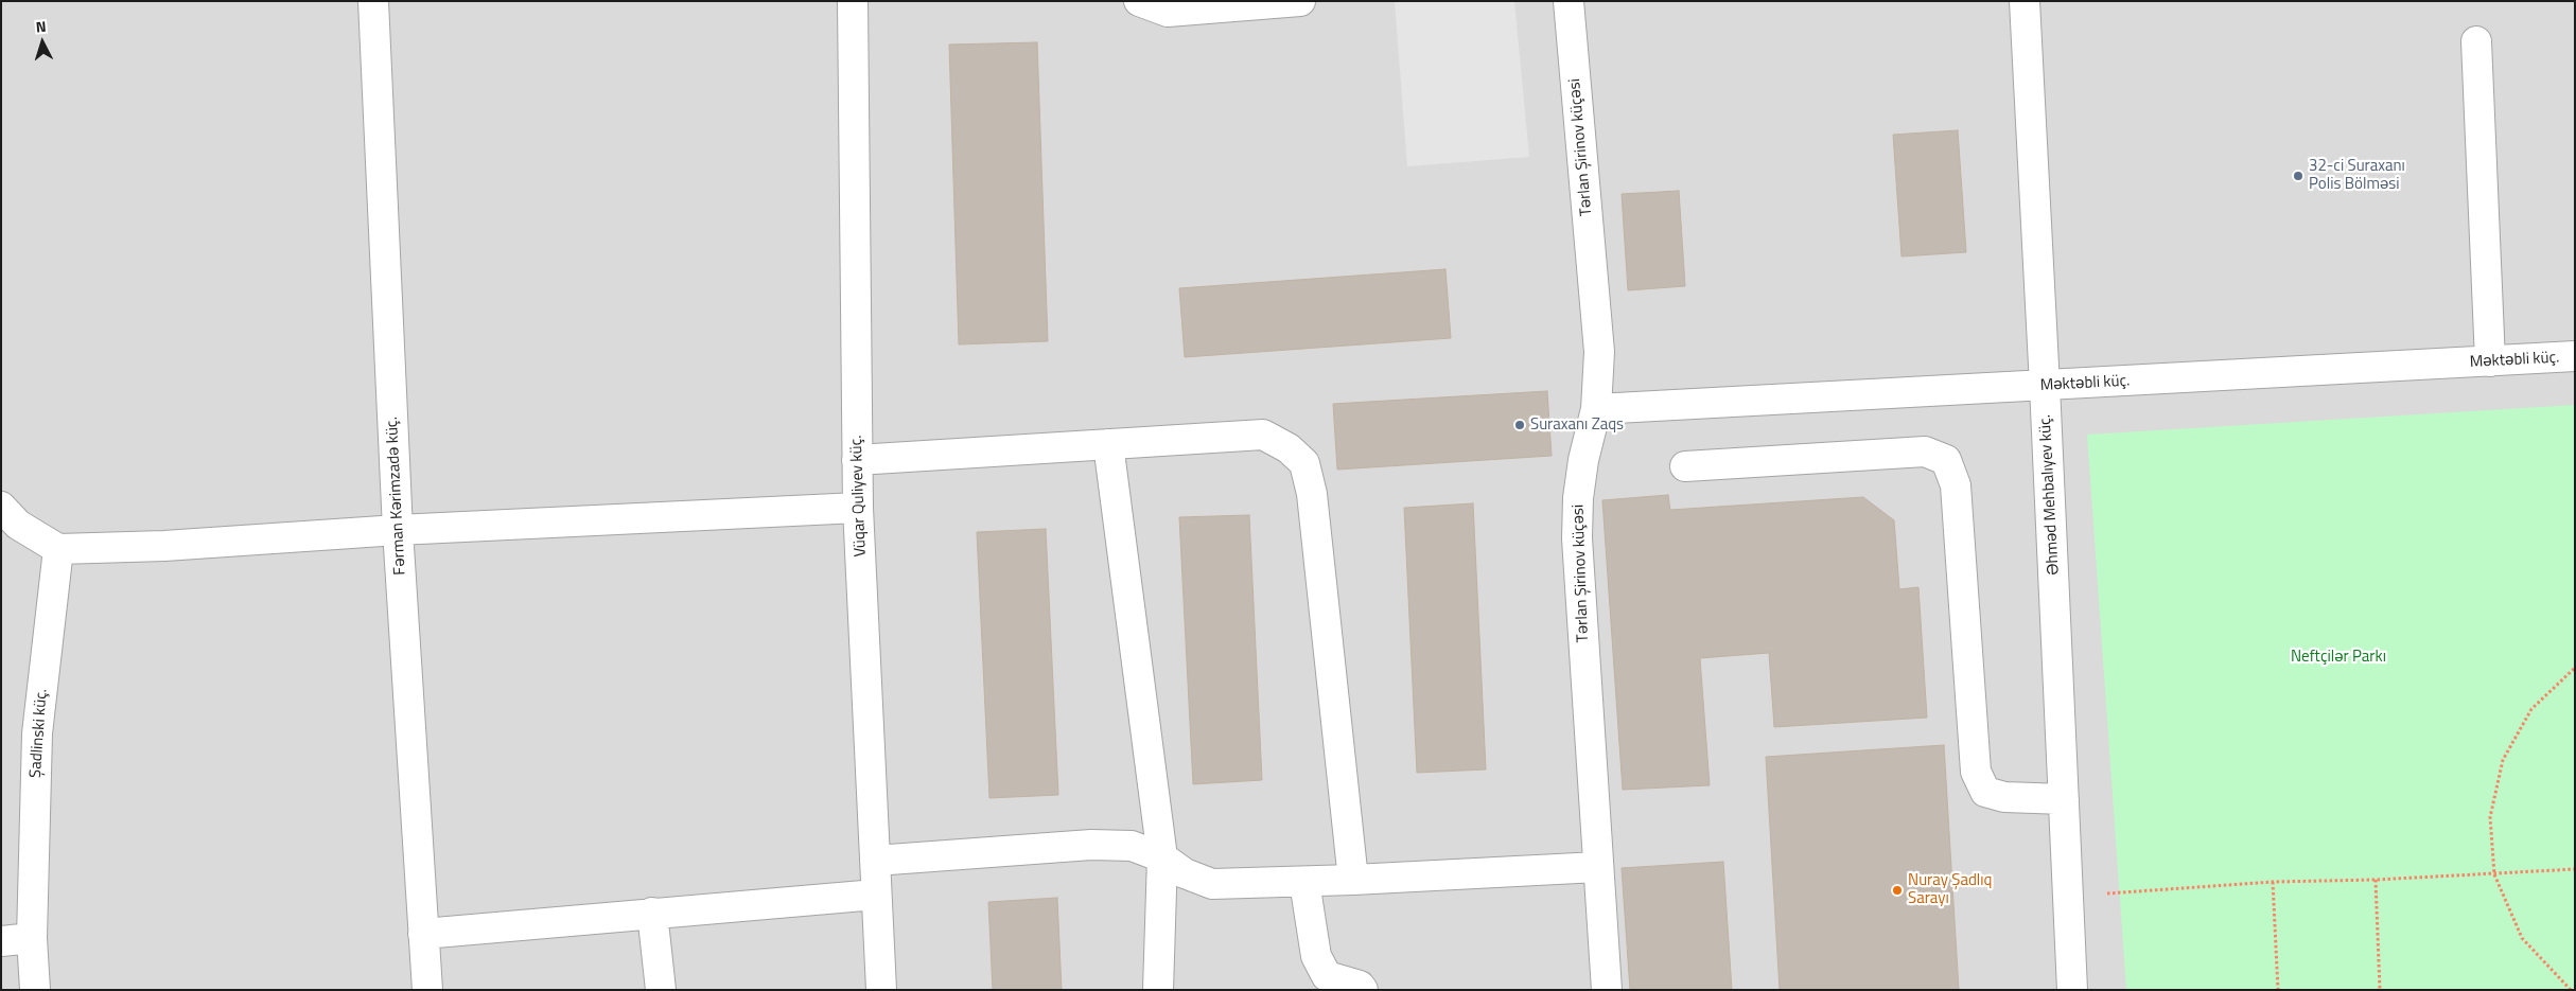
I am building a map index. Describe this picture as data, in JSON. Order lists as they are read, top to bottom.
{
  "streets": {
    "street": [
      "Tərlan Şirinov küçəsi",
      "Məktəbli küç.",
      "Əhməd Mehbalıyev küç.",
      "Fərman Kərimzadə küç.",
      "Vüqar Quliyev küç.",
      "Şadlinski küç."
    ]
  },
  "crossings": [
    ["Tərlan Şirinov küçəsi", "Məktəbli küç."],
    ["Məktəbli küç.", "Əhməd Mehbalıyev küç."]
  ],
  "parks": ["Neftçilər Parkı"],
  "places": ["32-ci Suraxanı Polis Bölməsi", "Suraxanı Zaqs", "Nuray Şadlıq Sarayı"],
  "north": "top"
}
